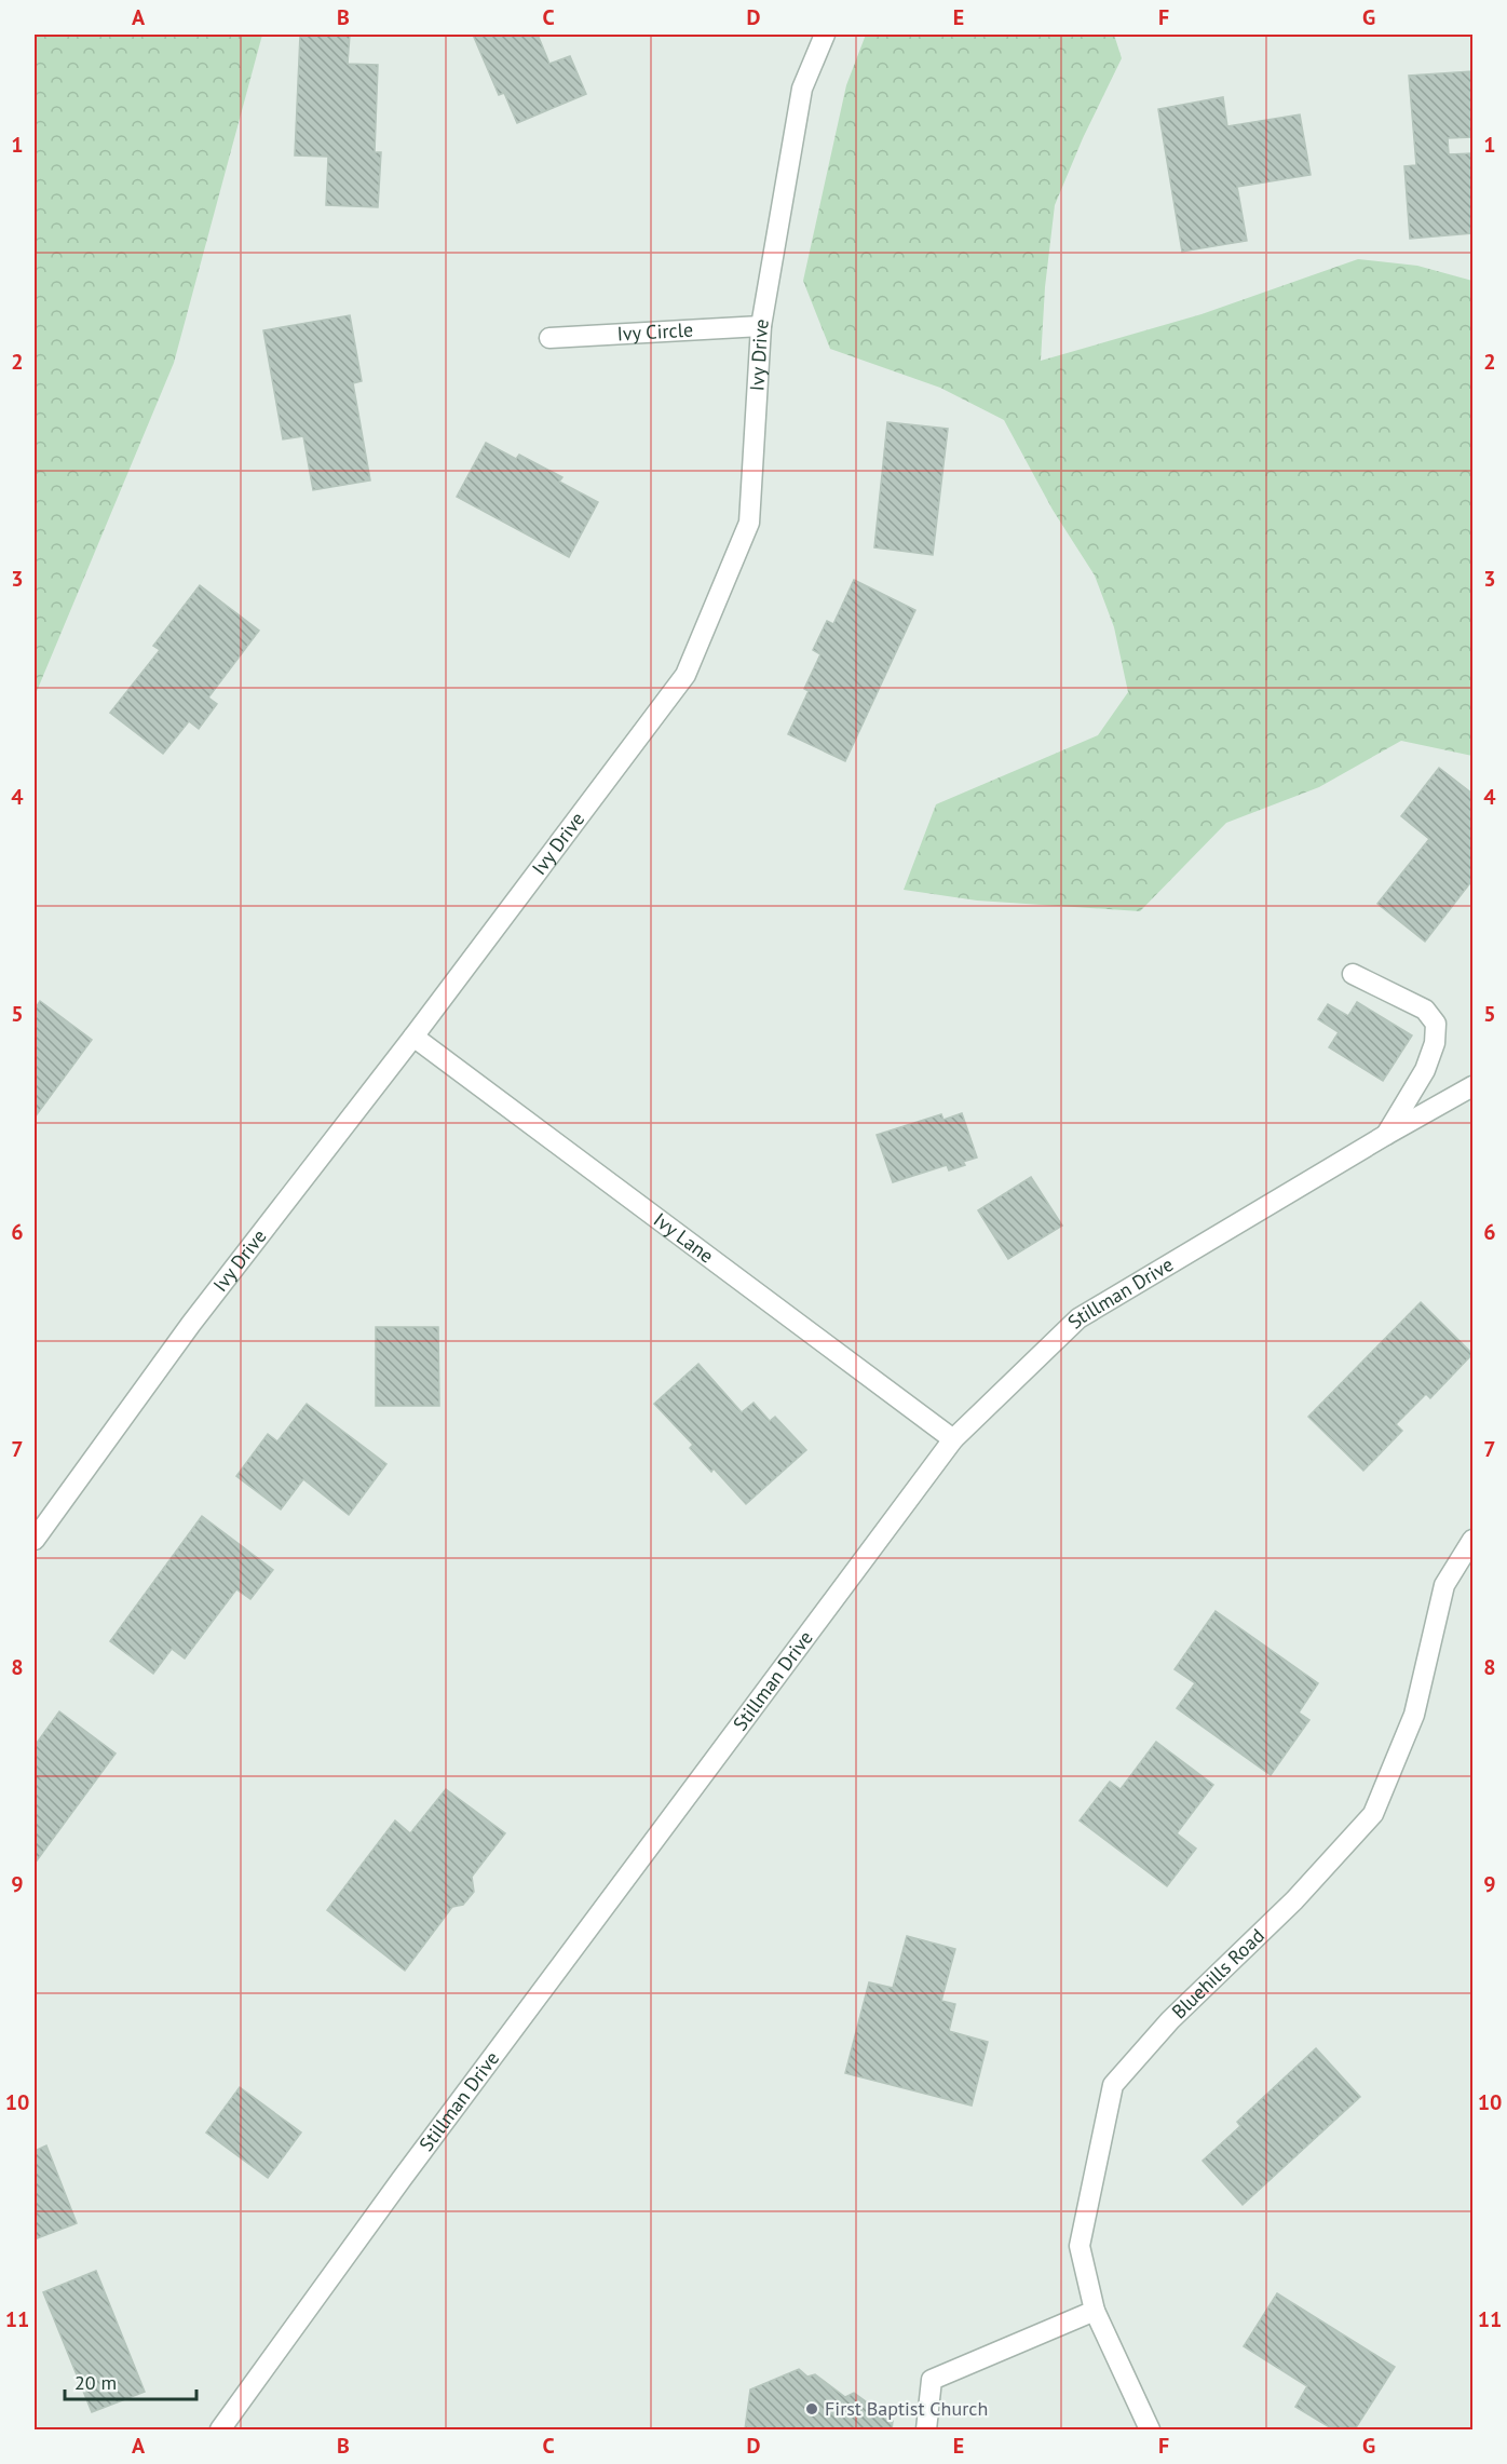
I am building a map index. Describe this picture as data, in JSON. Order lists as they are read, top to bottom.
{
  "streets": {
    "street": [
      "Ivy Circle",
      "Ivy Drive",
      "Ivy Lane",
      "Stillman Drive",
      "Bluehills Road"
    ]
  },
  "crossings": [
    ["Ivy Circle", "Ivy Drive"],
    ["Ivy Drive", "Ivy Lane"],
    ["Ivy Lane", "Stillman Drive"]
  ],
  "places": ["First Baptist Church"],
  "scale_bar": "20 m",
  "grid": {
    "columns": [
      "A",
      "B",
      "C",
      "D",
      "E",
      "F",
      "G"
    ],
    "rows": [
      "1",
      "2",
      "3",
      "4",
      "5",
      "6",
      "7",
      "8",
      "9",
      "10",
      "11"
    ]
  }
}
